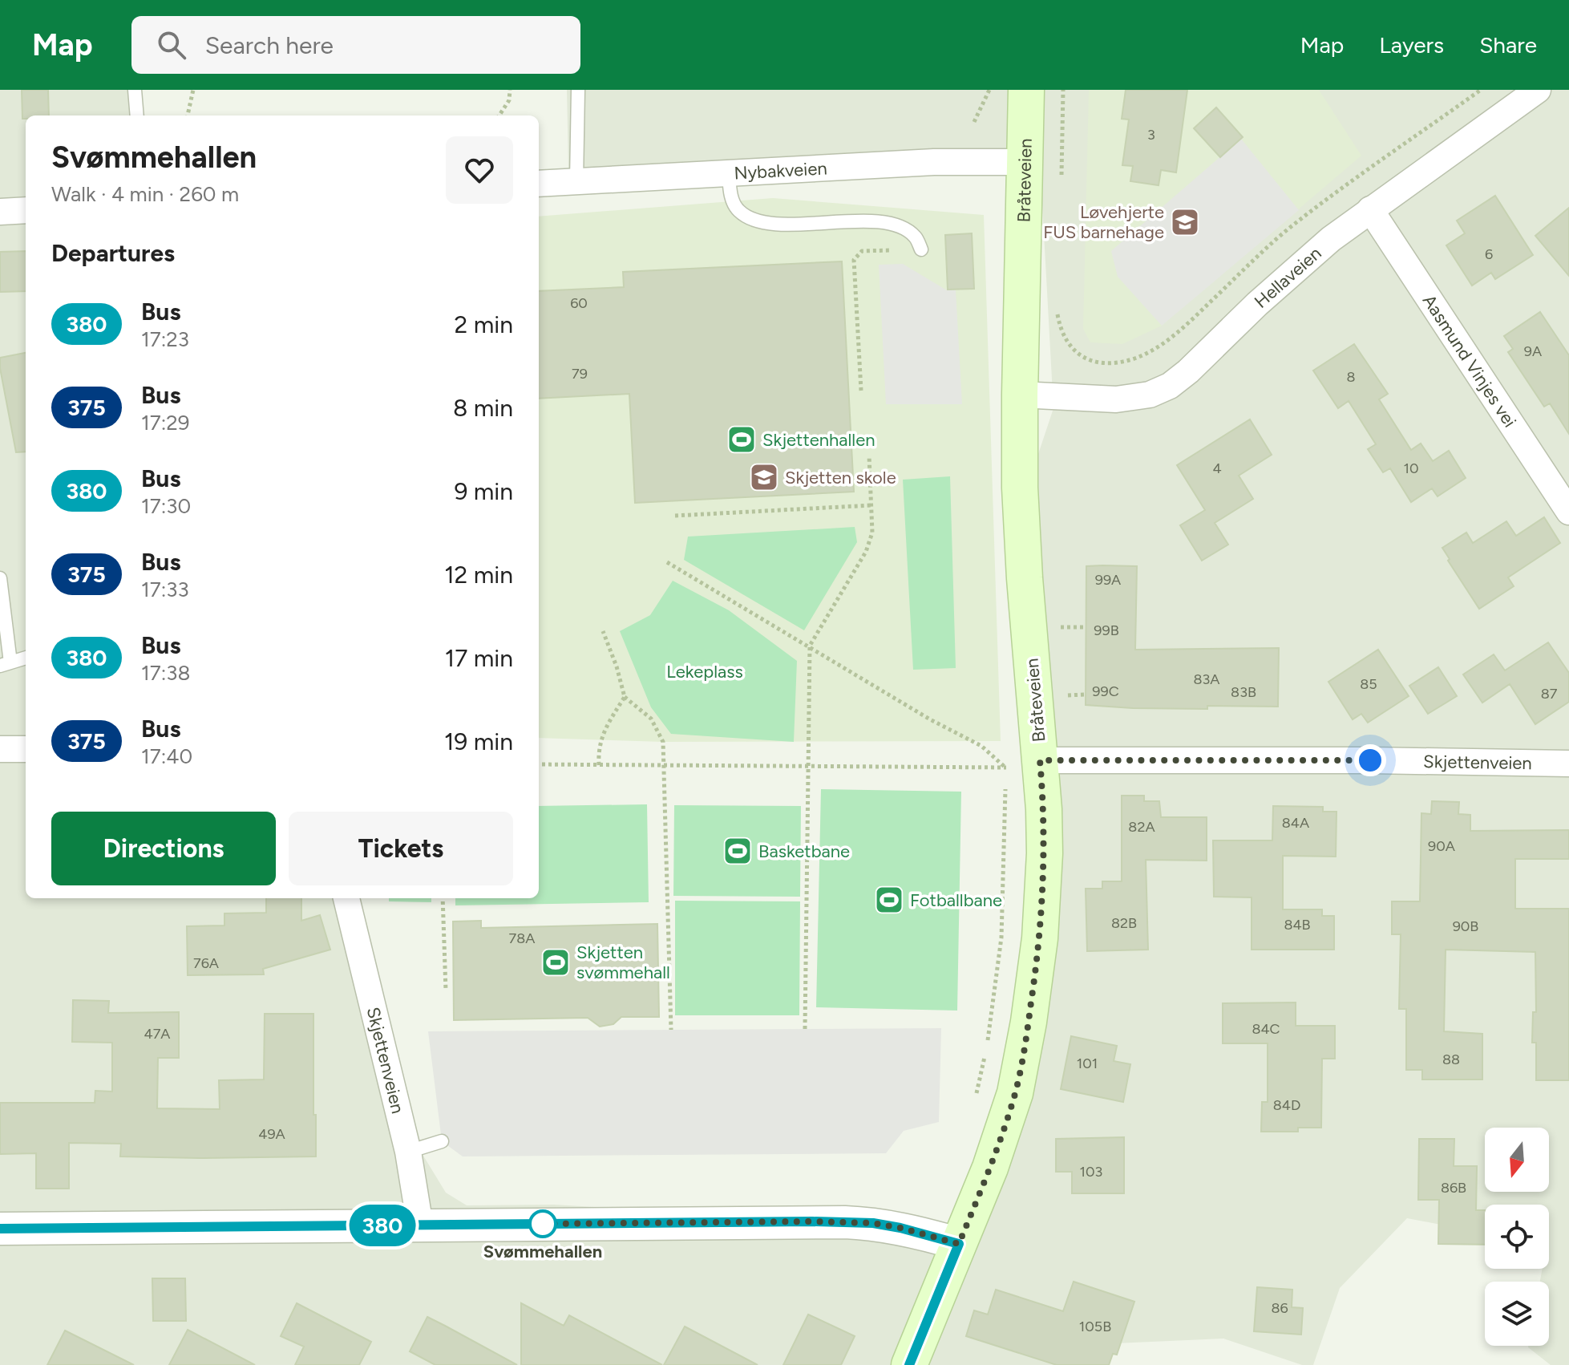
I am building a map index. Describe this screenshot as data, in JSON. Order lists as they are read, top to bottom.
{
  "streets": {
    "main road": ["Bråteveien"],
    "street": [
      "Nybakveien",
      "Hellaveien",
      "Aasmund Vinjes vei",
      "Skjettenveien"
    ]
  },
  "crossings": [
    ["Nybakveien", "Bråteveien"],
    ["Bråteveien", "Hellaveien"],
    ["Bråteveien", "Skjettenveien"],
    ["Hellaveien", "Aasmund Vinjes vei"]
  ],
  "parks": ["Lekeplass"],
  "places": {
    "school or university": ["Løvehjerte FUS barnehage", "Skjetten skole"],
    "sports": [
      "Skjettenhallen",
      "Basketbane",
      "Fotballbane",
      "Skjetten svømmehall"
    ],
    "other": ["Svømmehallen"]
  },
  "lines": ["bus line 380"],
  "house_numbers": [
    "3",
    "6",
    "60",
    "9A",
    "79",
    "8",
    "4",
    "10",
    "99A",
    "99B",
    "83A",
    "85",
    "99C",
    "83B",
    "87",
    "84A",
    "82A",
    "90A",
    "82B",
    "84B",
    "90B",
    "78A",
    "76A",
    "84C",
    "47A",
    "88",
    "101",
    "84D",
    "49A",
    "103",
    "86B",
    "86",
    "105B"
  ],
  "north": "bottom",
  "page": {
    "header": "Map",
    "search": "Search here",
    "nav": ["Map", "Layers", "Share"],
    "on_map": "380",
    "heading": [
      ["Svømmehallen", "Walk · 4 min · 260 m"],
      "Departures"
    ],
    "list": [
      {
        "mark": "380",
        "name": "Bus",
        "note": "17:23",
        "value": "2 min"
      },
      {
        "mark": "375",
        "name": "Bus",
        "note": "17:29",
        "value": "8 min"
      },
      {
        "mark": "380",
        "name": "Bus",
        "note": "17:30",
        "value": "9 min"
      },
      {
        "mark": "375",
        "name": "Bus",
        "note": "17:33",
        "value": "12 min"
      },
      {
        "mark": "380",
        "name": "Bus",
        "note": "17:38",
        "value": "17 min"
      },
      {
        "mark": "375",
        "name": "Bus",
        "note": "17:40",
        "value": "19 min"
      }
    ],
    "buttons": ["Directions", "Tickets"]
  }
}
